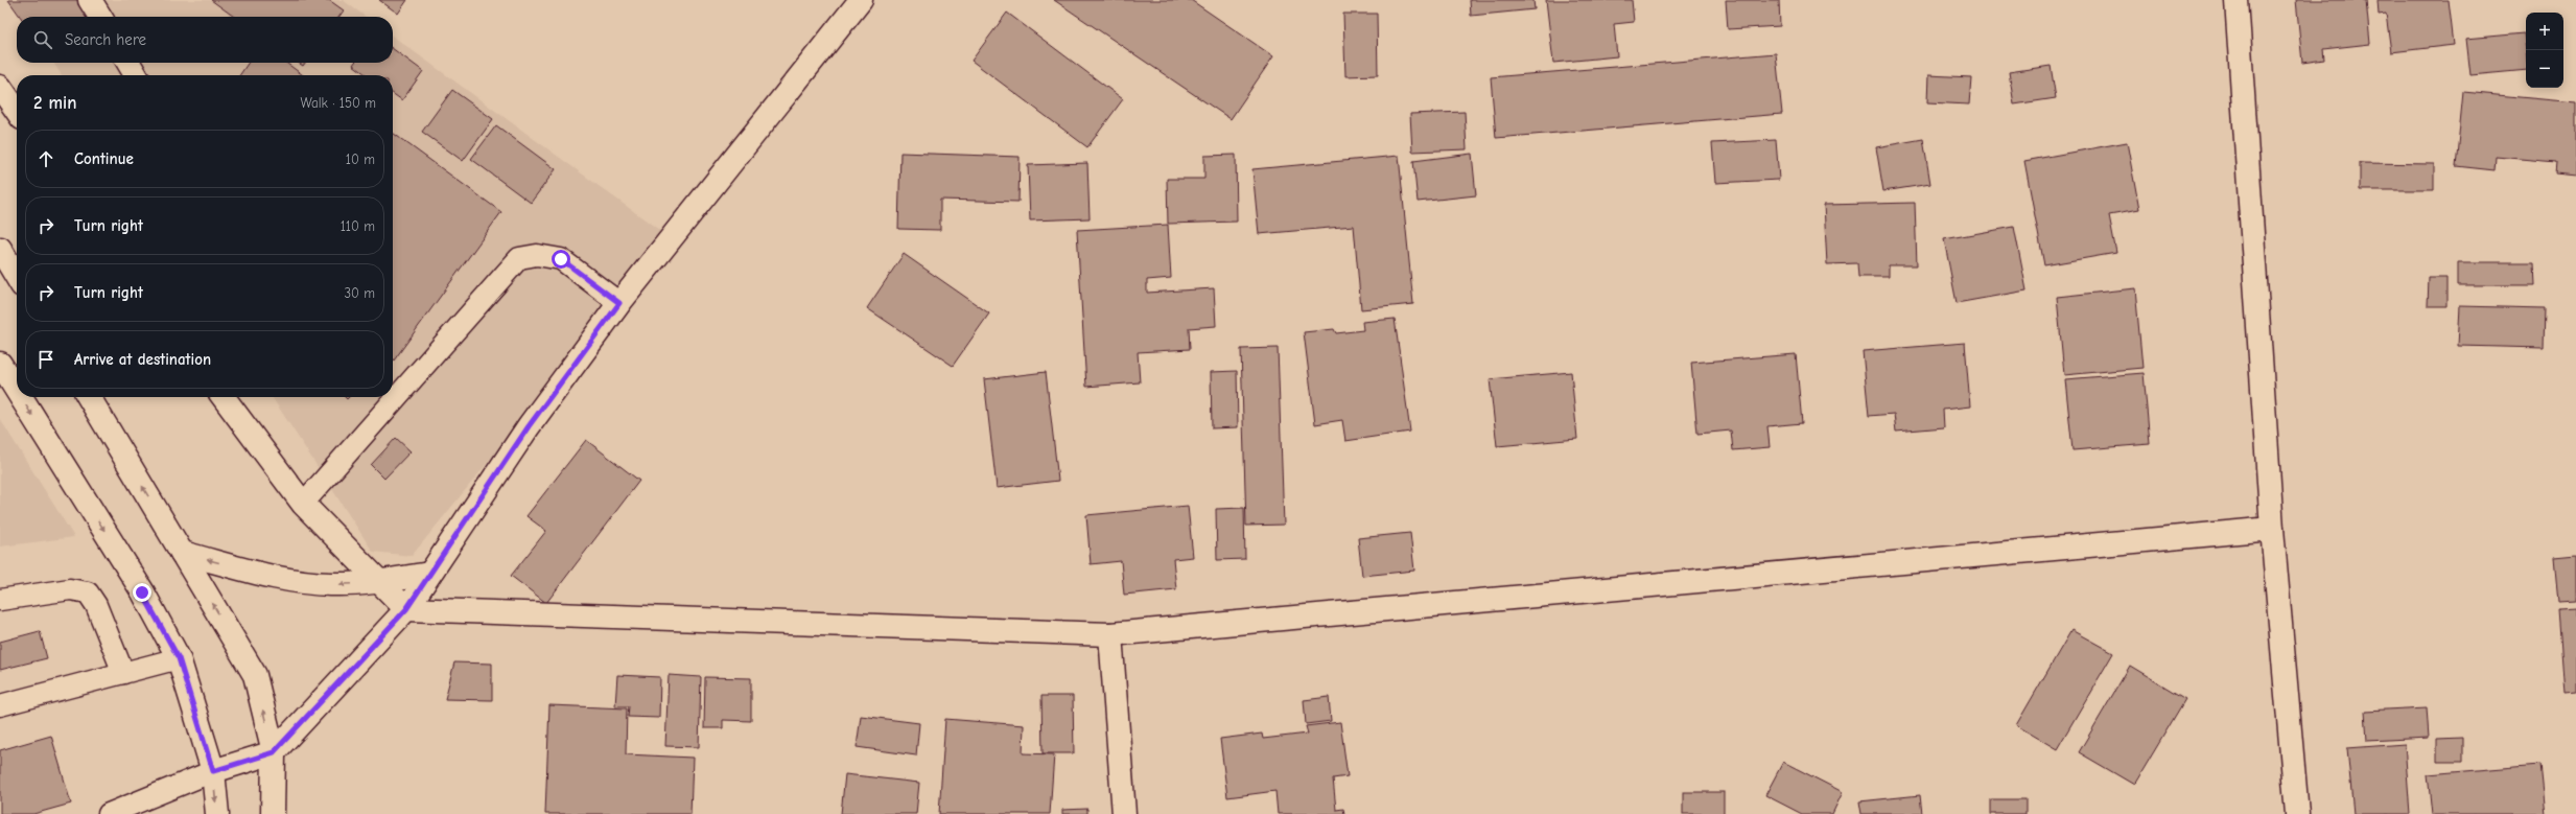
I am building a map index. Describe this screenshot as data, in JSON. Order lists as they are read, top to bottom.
{
  "page": {
    "map_buttons": ["+", "−"],
    "search": "Search here",
    "heading": ["2 min", "Walk · 150 m"],
    "list": [
      ["Continue", "10 m"],
      ["Turn right", "110 m"],
      ["Turn right", "30 m"],
      "Arrive at destination"
    ]
  }
}
